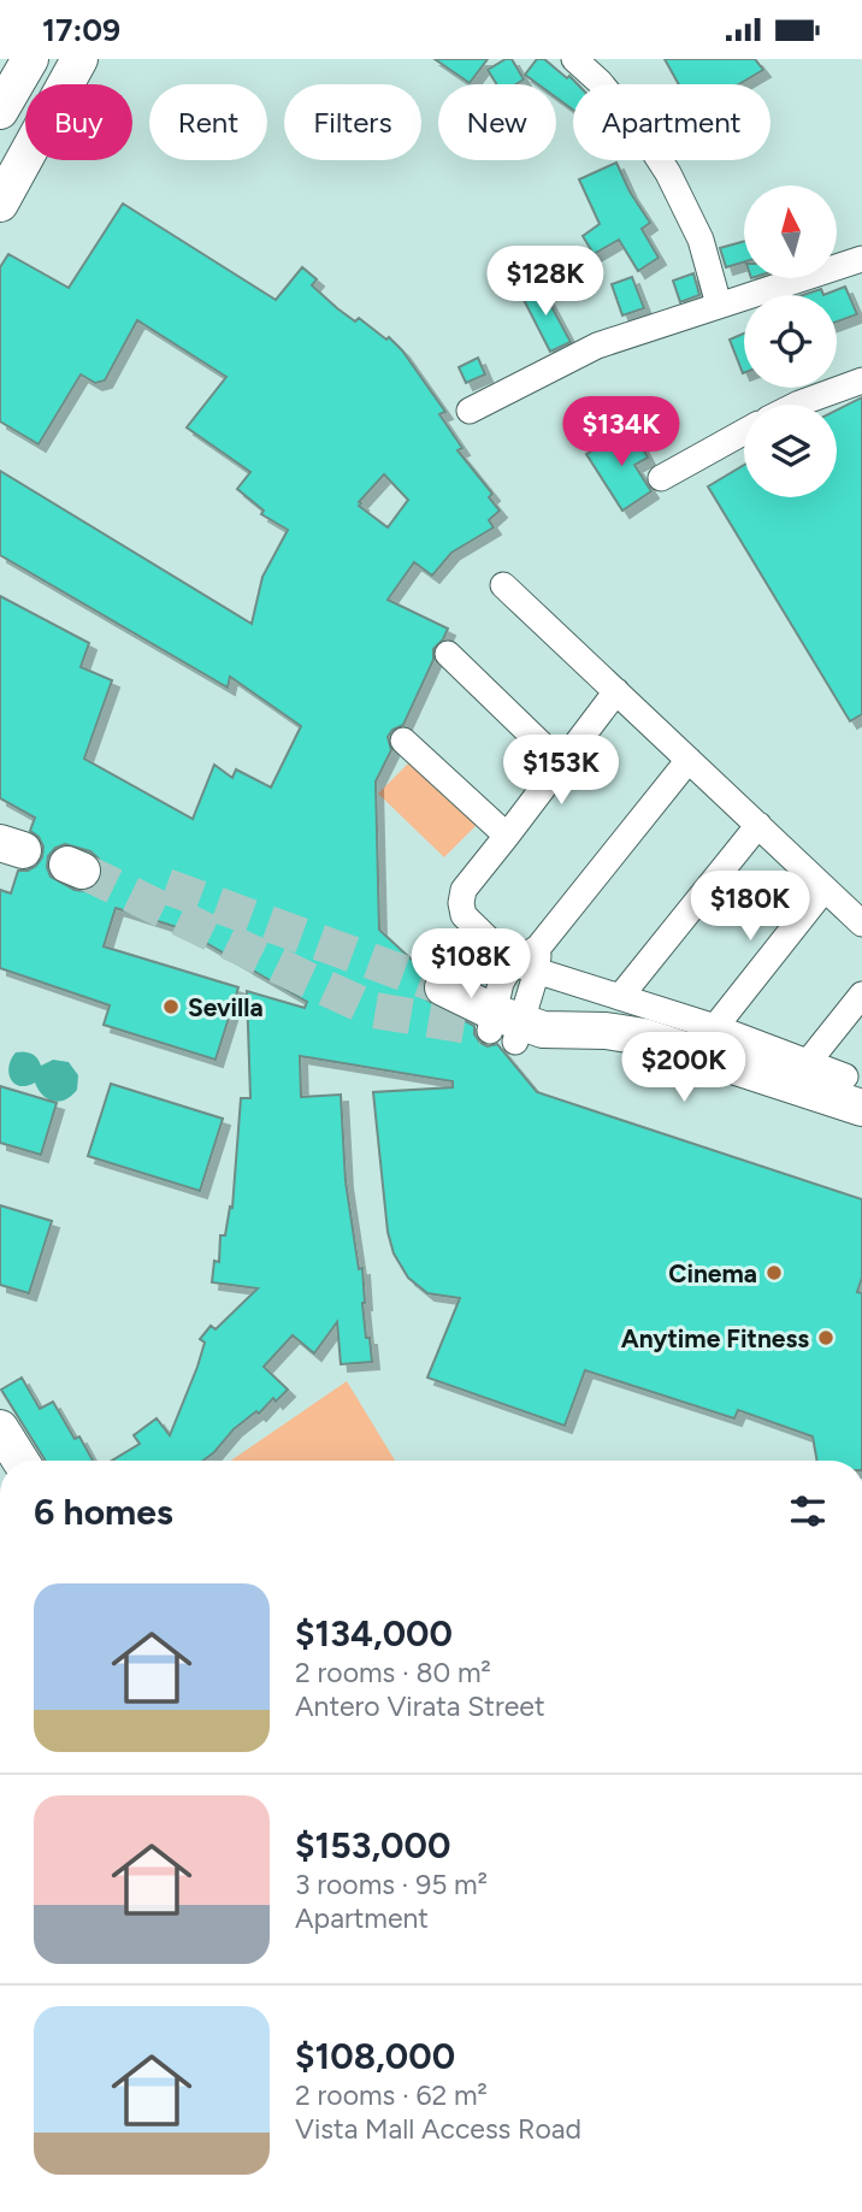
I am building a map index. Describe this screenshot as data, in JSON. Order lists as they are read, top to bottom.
{
  "places": ["Sevilla", "Cinema", "Anytime Fitness"],
  "north": "top",
  "page": {
    "status": "17:09",
    "chip": [
      "Buy",
      "Rent",
      "Filters",
      "New",
      "Apartment"
    ],
    "price": [
      "$128K",
      "$134K",
      "$153K",
      "$180K",
      "$108K",
      "$200K"
    ],
    "heading": "6 homes",
    "list": [
      {
        "name": "$134,000",
        "note": "2 rooms · 80 m² · Antero Virata Street"
      },
      {
        "name": "$153,000",
        "note": "3 rooms · 95 m² · Apartment"
      },
      {
        "name": "$108,000",
        "note": "2 rooms · 62 m² · Vista Mall Access Road"
      }
    ]
  }
}
